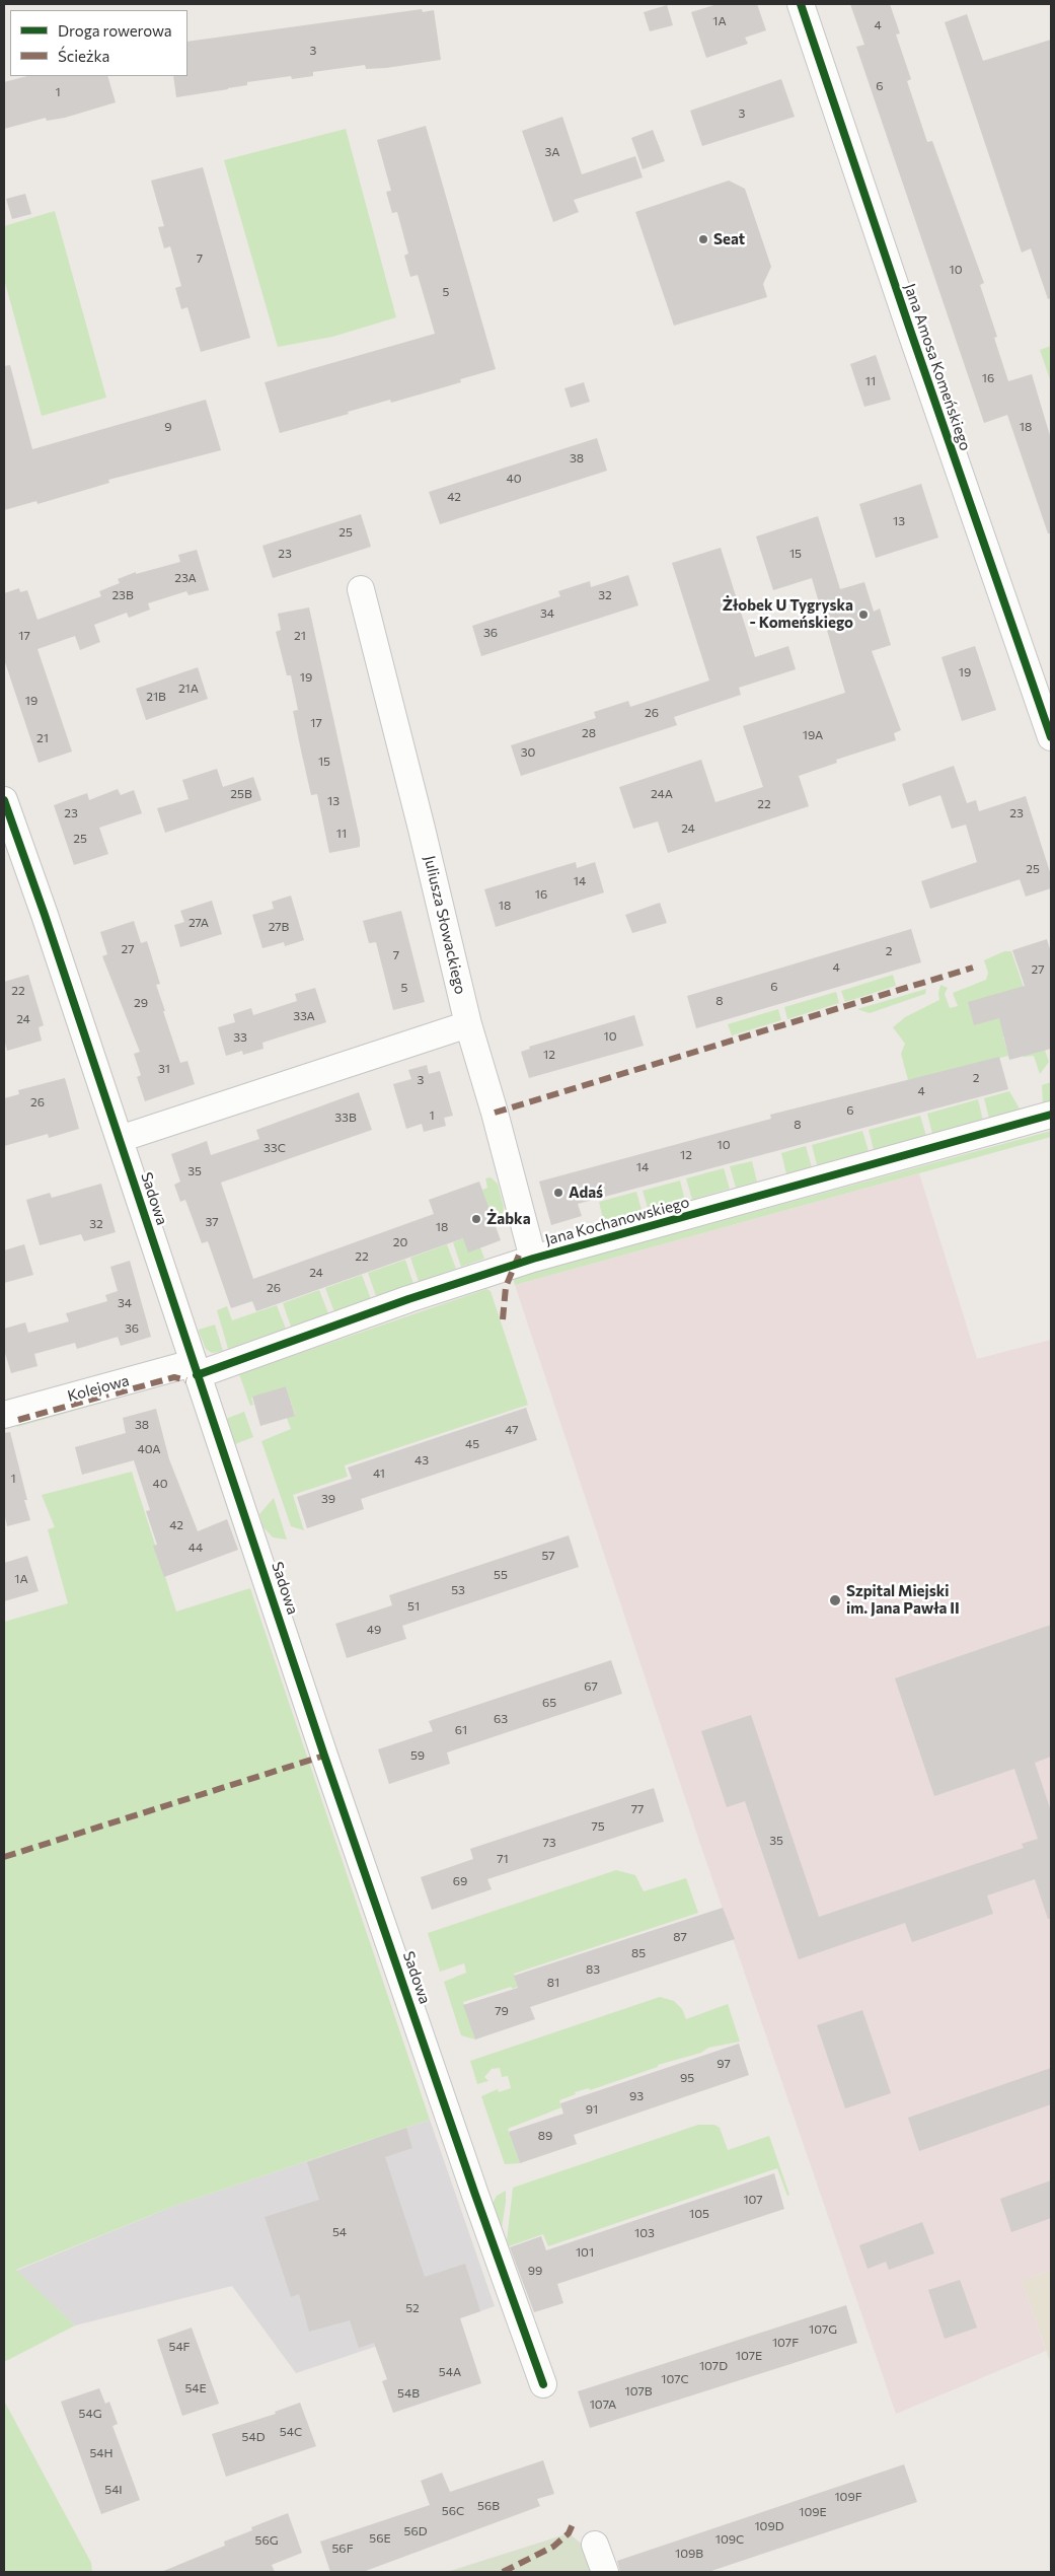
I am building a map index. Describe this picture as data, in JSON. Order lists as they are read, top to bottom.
{
  "streets": {
    "street": [
      "Jana Amosa Komeńskiego",
      "Juliusza Słowackiego",
      "Sadowa",
      "Jana Kochanowskiego",
      "Kolejowa"
    ]
  },
  "crossings": [
    ["Juliusza Słowackiego", "Jana Kochanowskiego"],
    ["Sadowa", "Jana Kochanowskiego"],
    ["Sadowa", "Kolejowa"],
    ["Jana Kochanowskiego", "Kolejowa"]
  ],
  "places": [
    "Seat",
    "Żłobek U Tygryska - Komeńskiego",
    "Adaś",
    "Żabka",
    "Szpital Miejski im. Jana Pawła II"
  ],
  "house_numbers": [
    "1A",
    "4",
    "3",
    "6",
    "1",
    "3",
    "3A",
    "7",
    "10",
    "5",
    "16",
    "11",
    "9",
    "18",
    "38",
    "40",
    "42",
    "13",
    "25",
    "23",
    "15",
    "23A",
    "23B",
    "32",
    "34",
    "36",
    "17",
    "21",
    "19",
    "19",
    "21A",
    "21B",
    "19",
    "26",
    "17",
    "28",
    "19A",
    "21",
    "30",
    "15",
    "25B",
    "24A",
    "13",
    "22",
    "23",
    "23",
    "24",
    "11",
    "25",
    "25",
    "14",
    "16",
    "18",
    "27A",
    "27B",
    "27",
    "2",
    "7",
    "4",
    "27",
    "6",
    "5",
    "22",
    "8",
    "29",
    "33A",
    "24",
    "10",
    "33",
    "12",
    "31",
    "2",
    "3",
    "4",
    "26",
    "6",
    "1",
    "33B",
    "8",
    "10",
    "33C",
    "12",
    "14",
    "35",
    "37",
    "32",
    "18",
    "20",
    "22",
    "24",
    "26",
    "34",
    "36",
    "38",
    "47",
    "45",
    "40A",
    "43",
    "41",
    "1",
    "40",
    "39",
    "42",
    "44",
    "57",
    "55",
    "1A",
    "53",
    "51",
    "49",
    "67",
    "65",
    "63",
    "61",
    "59",
    "77",
    "75",
    "35",
    "73",
    "71",
    "69",
    "87",
    "85",
    "83",
    "81",
    "79",
    "97",
    "95",
    "93",
    "91",
    "89",
    "107",
    "105",
    "54",
    "103",
    "101",
    "99",
    "52",
    "107G",
    "107F",
    "54F",
    "107E",
    "107D",
    "54A",
    "107C",
    "54E",
    "107B",
    "54B",
    "107A",
    "54G",
    "54C",
    "54D",
    "54H",
    "54I",
    "109F",
    "56B",
    "56C",
    "109E",
    "109D",
    "56D",
    "56E",
    "109C",
    "56G",
    "56F",
    "109B"
  ],
  "legend": ["Droga rowerowa", "Ścieżka"]
}
